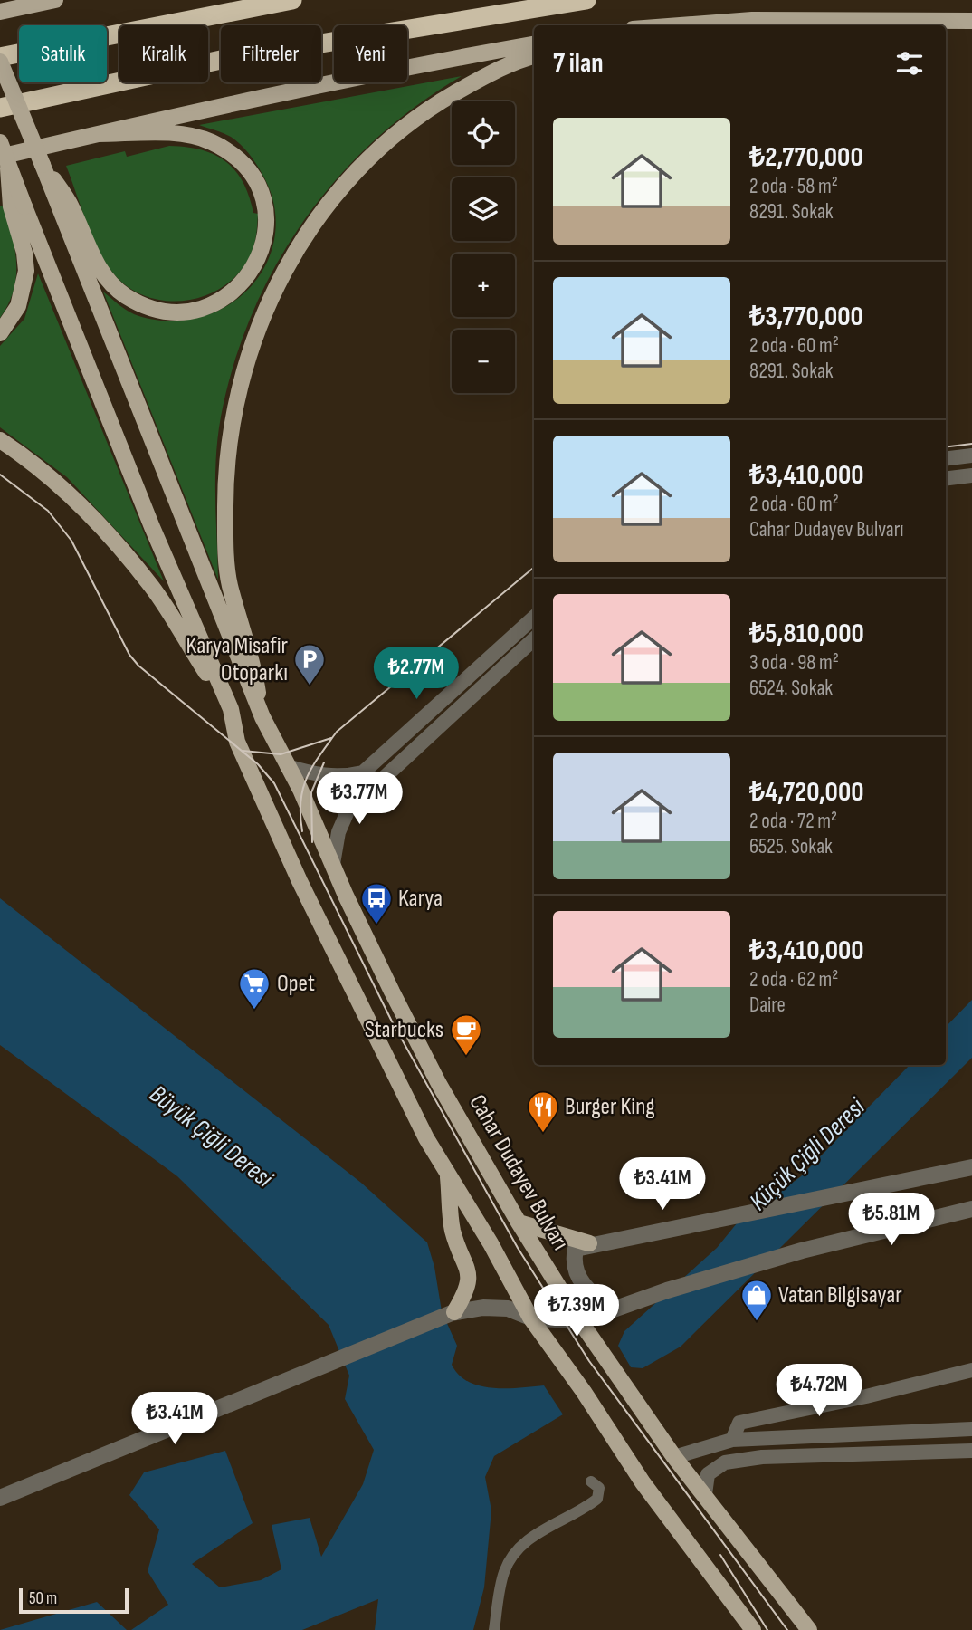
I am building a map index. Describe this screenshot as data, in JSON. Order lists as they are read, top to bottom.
{
  "streets": {
    "main road": ["Cahar Dudayev Bulvarı"]
  },
  "water": ["Büyük Çiğli Deresi", "Küçük Çiğli Deresi"],
  "places": {
    "parking": ["Karya Misafir Otoparkı"],
    "bus stop": ["Karya"],
    "supermarket": ["Opet"],
    "cafe": ["Starbucks"],
    "restaurant": ["Burger King"],
    "shop": ["Vatan Bilgisayar"]
  },
  "scale_bar": "50 m",
  "page": {
    "chip": [
      "Satılık",
      "Kiralık",
      "Filtreler",
      "Yeni"
    ],
    "heading": "7 ilan",
    "map_buttons": ["+", "−"],
    "list": [
      {
        "name": "₺2,770,000",
        "note": "2 oda · 58 m² · 8291. Sokak"
      },
      {
        "name": "₺3,770,000",
        "note": "2 oda · 60 m² · 8291. Sokak"
      },
      {
        "name": "₺3,410,000",
        "note": "2 oda · 60 m² · Cahar Dudayev Bulvarı"
      },
      {
        "name": "₺5,810,000",
        "note": "3 oda · 98 m² · 6524. Sokak"
      },
      {
        "name": "₺4,720,000",
        "note": "2 oda · 72 m² · 6525. Sokak"
      },
      {
        "name": "₺3,410,000",
        "note": "2 oda · 62 m² · Daire"
      }
    ],
    "price": [
      "₺2.77M",
      "₺3.77M",
      "₺3.41M",
      "₺5.81M",
      "₺7.39M",
      "₺4.72M",
      "₺3.41M"
    ],
    "scale": "50 m"
  }
}
